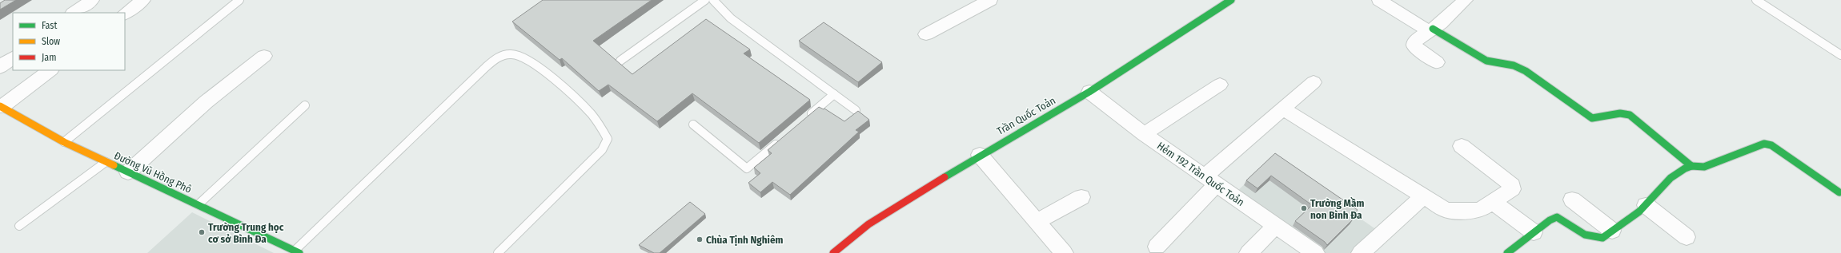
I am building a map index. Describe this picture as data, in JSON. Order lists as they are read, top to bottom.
{
  "streets": {
    "street": ["Trần Quốc Toản", "Đường Vũ Hồng Phô", "Hẻm 192 Trần Quốc Toản"]
  },
  "crossings": [
    ["Trần Quốc Toản", "Hẻm 192 Trần Quốc Toản"]
  ],
  "places": ["Trường Mầm non Bình Đa", "Trường Trung học cơ sở Bình Đa", "Chùa Tịnh Nghiêm"],
  "legend": ["Fast", "Slow", "Jam"]
}
